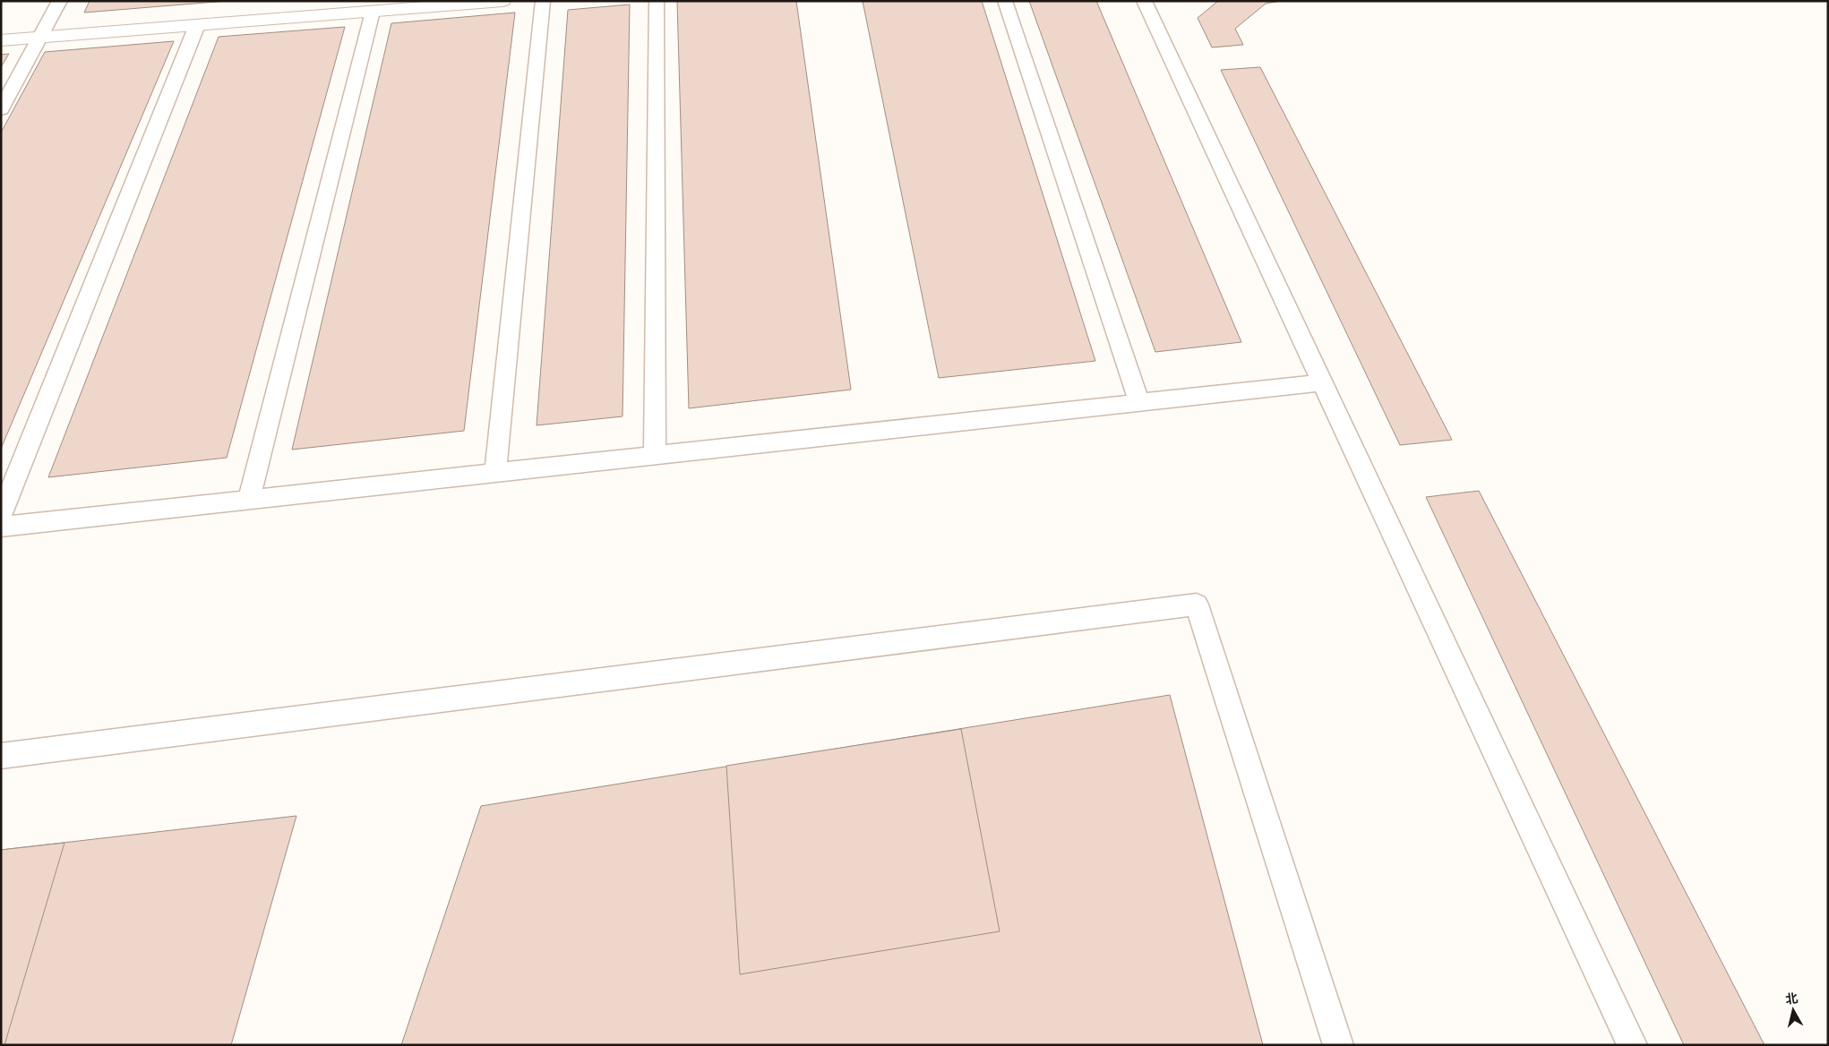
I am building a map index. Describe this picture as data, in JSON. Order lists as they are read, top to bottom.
{
  "north": "top"
}
